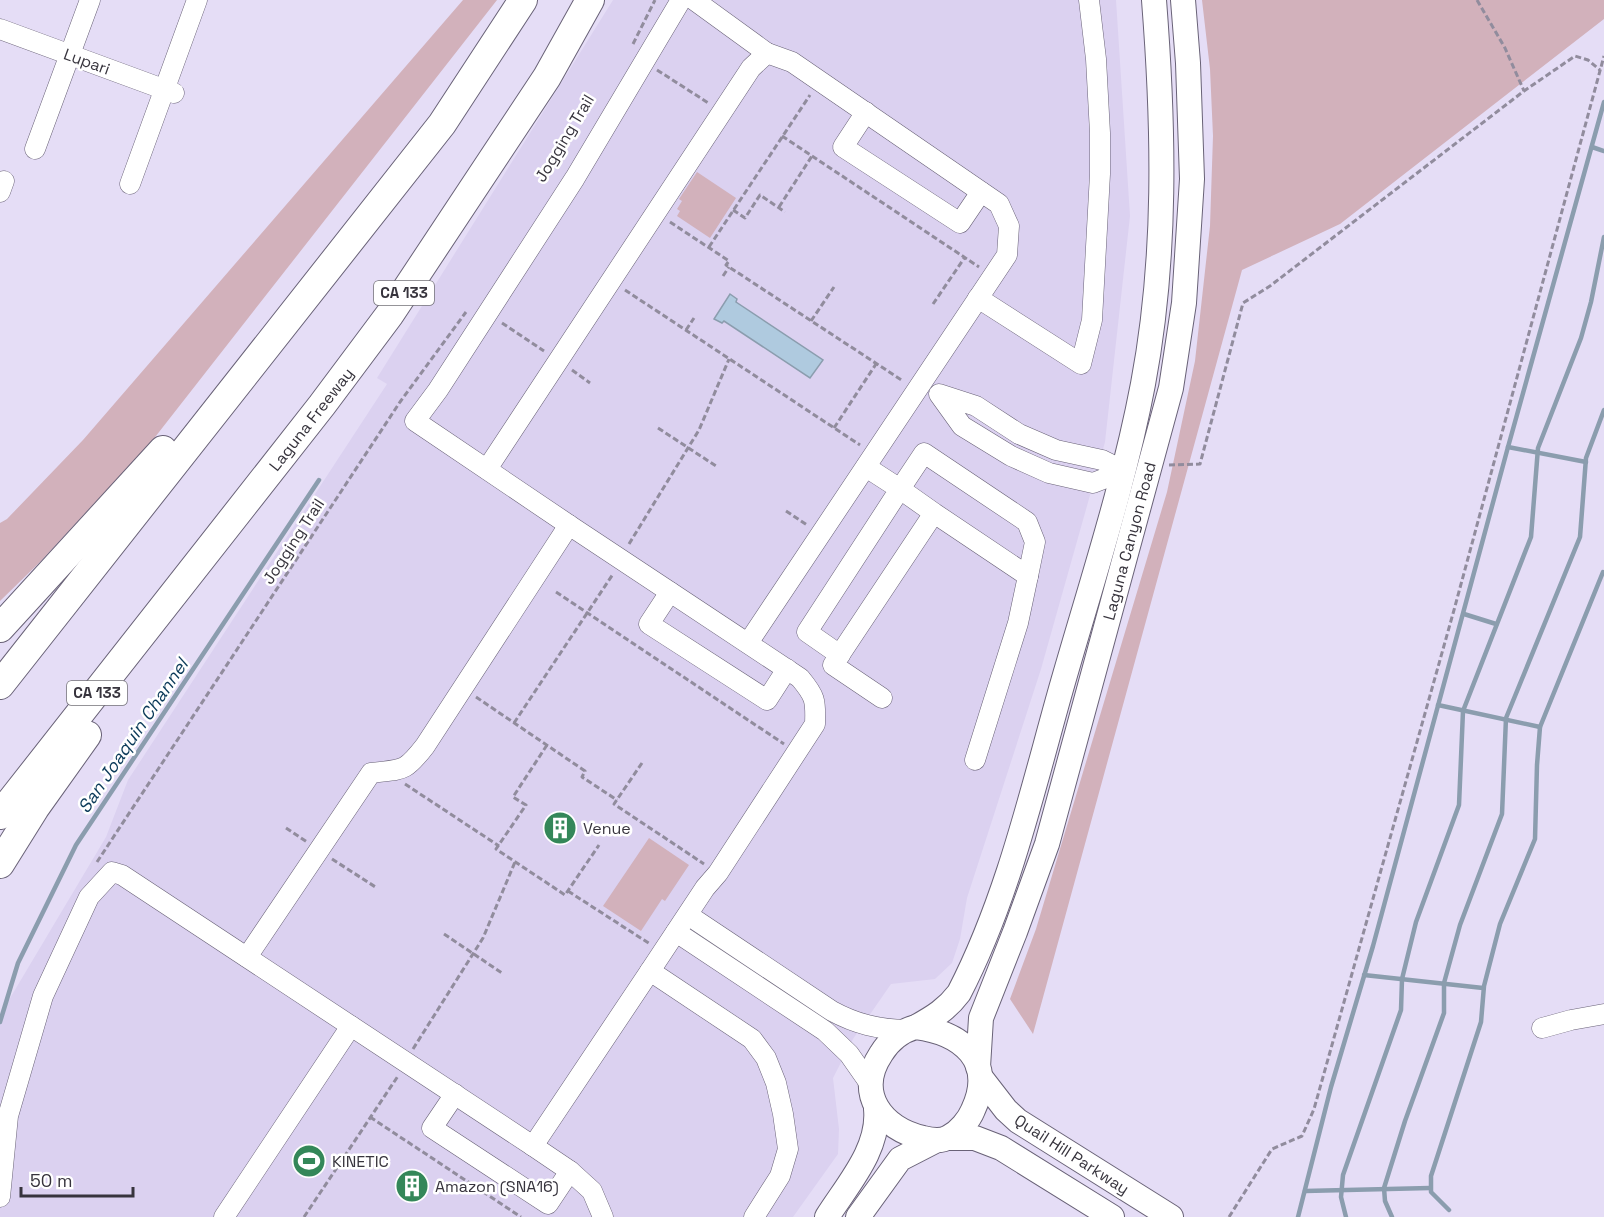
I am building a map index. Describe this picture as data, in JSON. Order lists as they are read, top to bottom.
{
  "streets": {
    "highway": ["CA 133", "Laguna Freeway"],
    "main road": ["Laguna Canyon Road", "Quail Hill Parkway"],
    "street": ["Lupari"],
    "path": ["Jogging Trail"]
  },
  "crossings": [
    ["Laguna Canyon Road", "Quail Hill Parkway"]
  ],
  "water": ["San Joaquin Channel"],
  "places": {
    "building": ["Venue", "Amazon (SNA16)"],
    "sports": ["KINETIC"]
  },
  "scale_bar": "50 m"
}
